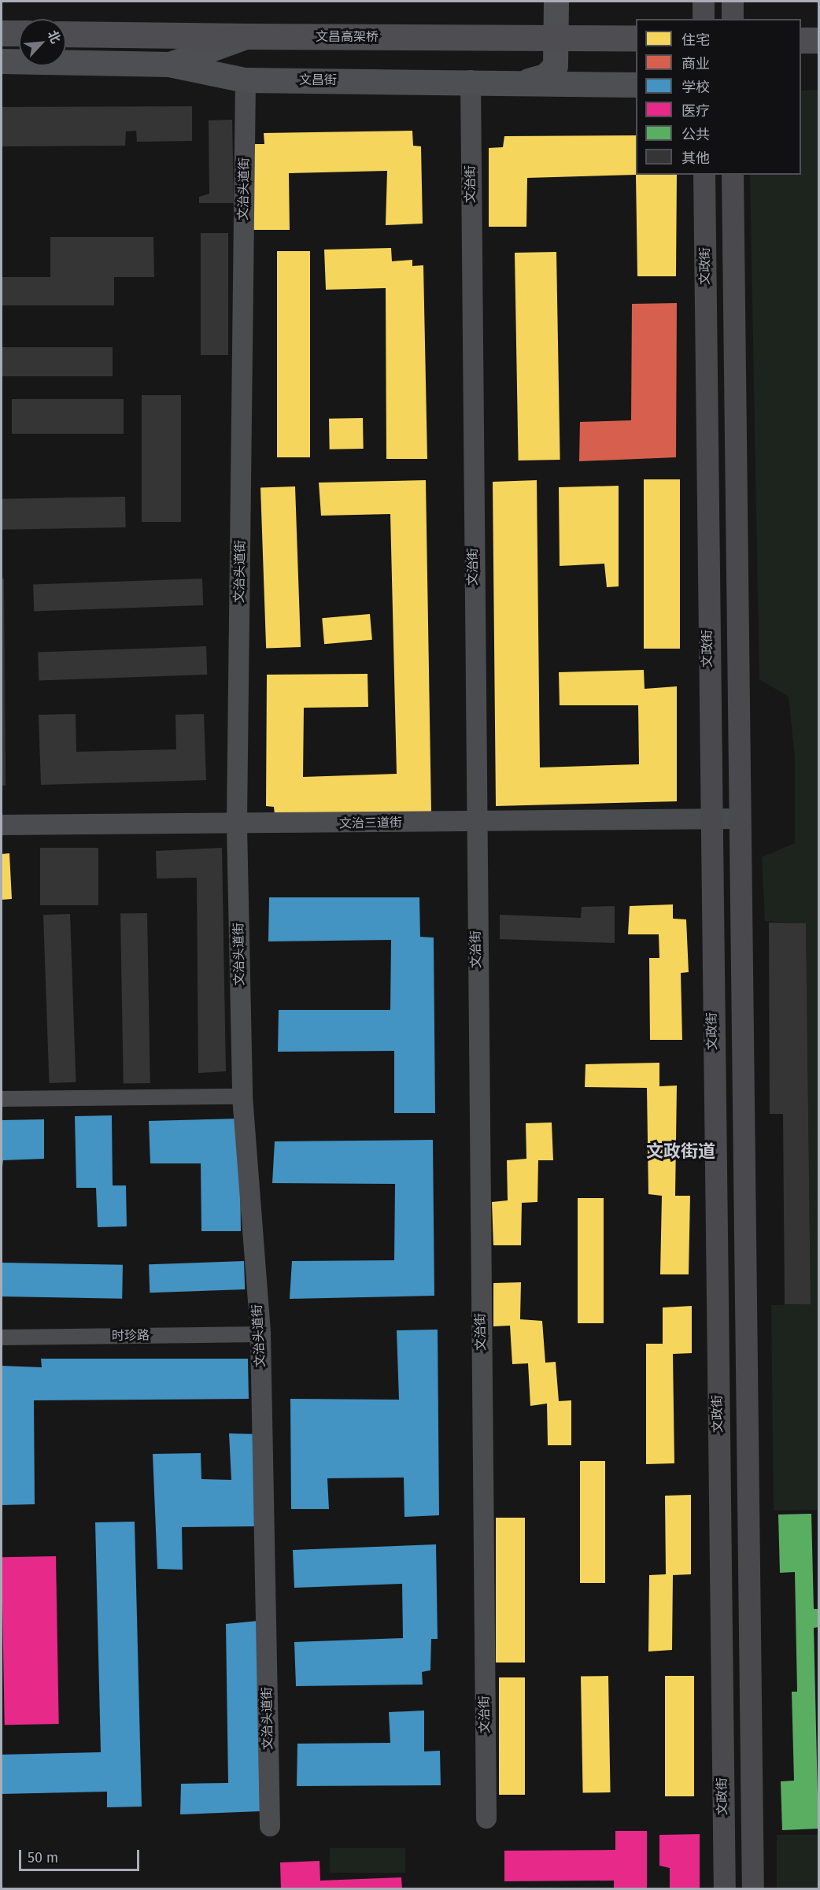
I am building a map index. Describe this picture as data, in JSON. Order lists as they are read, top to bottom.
{
  "streets": {
    "highway": ["文昌高架桥"],
    "main road": ["文昌街", "文政街"],
    "street": [
      "文治街",
      "文治头道街",
      "文治三道街",
      "时珍路"
    ]
  },
  "crossings": [
    ["文昌街", "文治街"],
    ["文昌街", "文治头道街"],
    ["文治街", "文治三道街"],
    ["文治头道街", "文治三道街"],
    ["文治头道街", "时珍路"],
    ["文政街", "文治三道街"]
  ],
  "districts": ["文政街道"],
  "legend": [
    "住宅",
    "商业",
    "学校",
    "医疗",
    "公共",
    "其他"
  ],
  "scale_bar": "50 m",
  "north": "top right"
}
